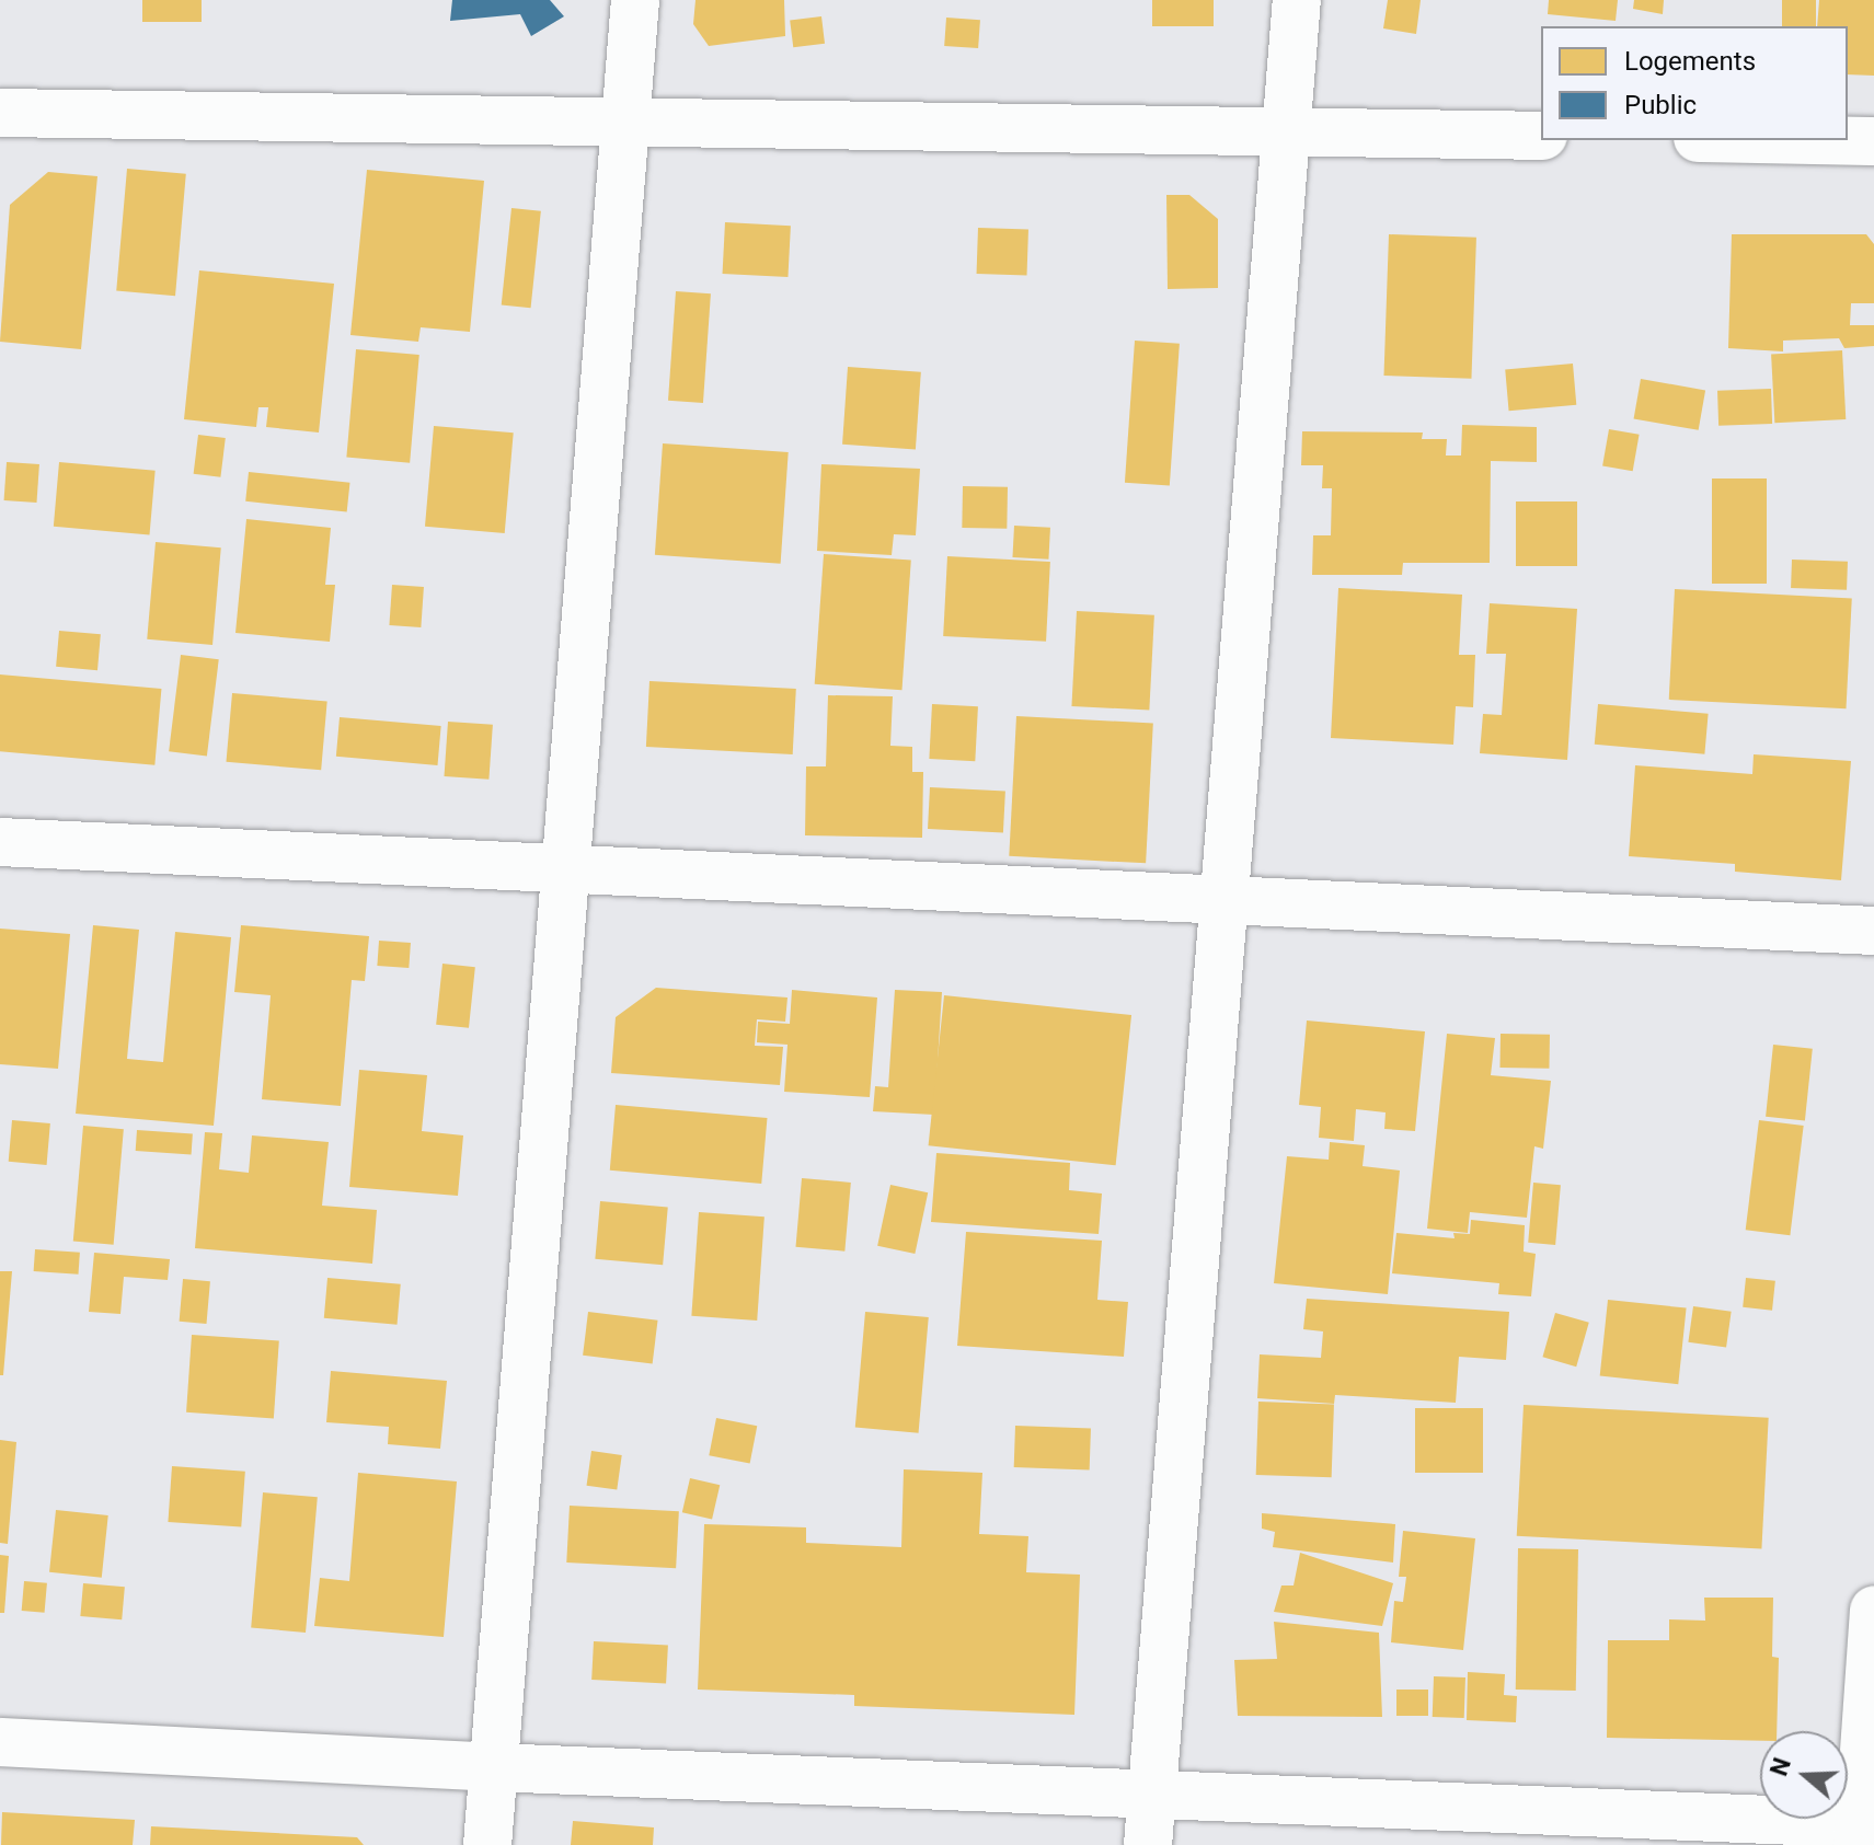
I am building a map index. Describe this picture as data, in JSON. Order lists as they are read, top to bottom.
{
  "legend": ["Logements", "Public"],
  "north": "left"
}
